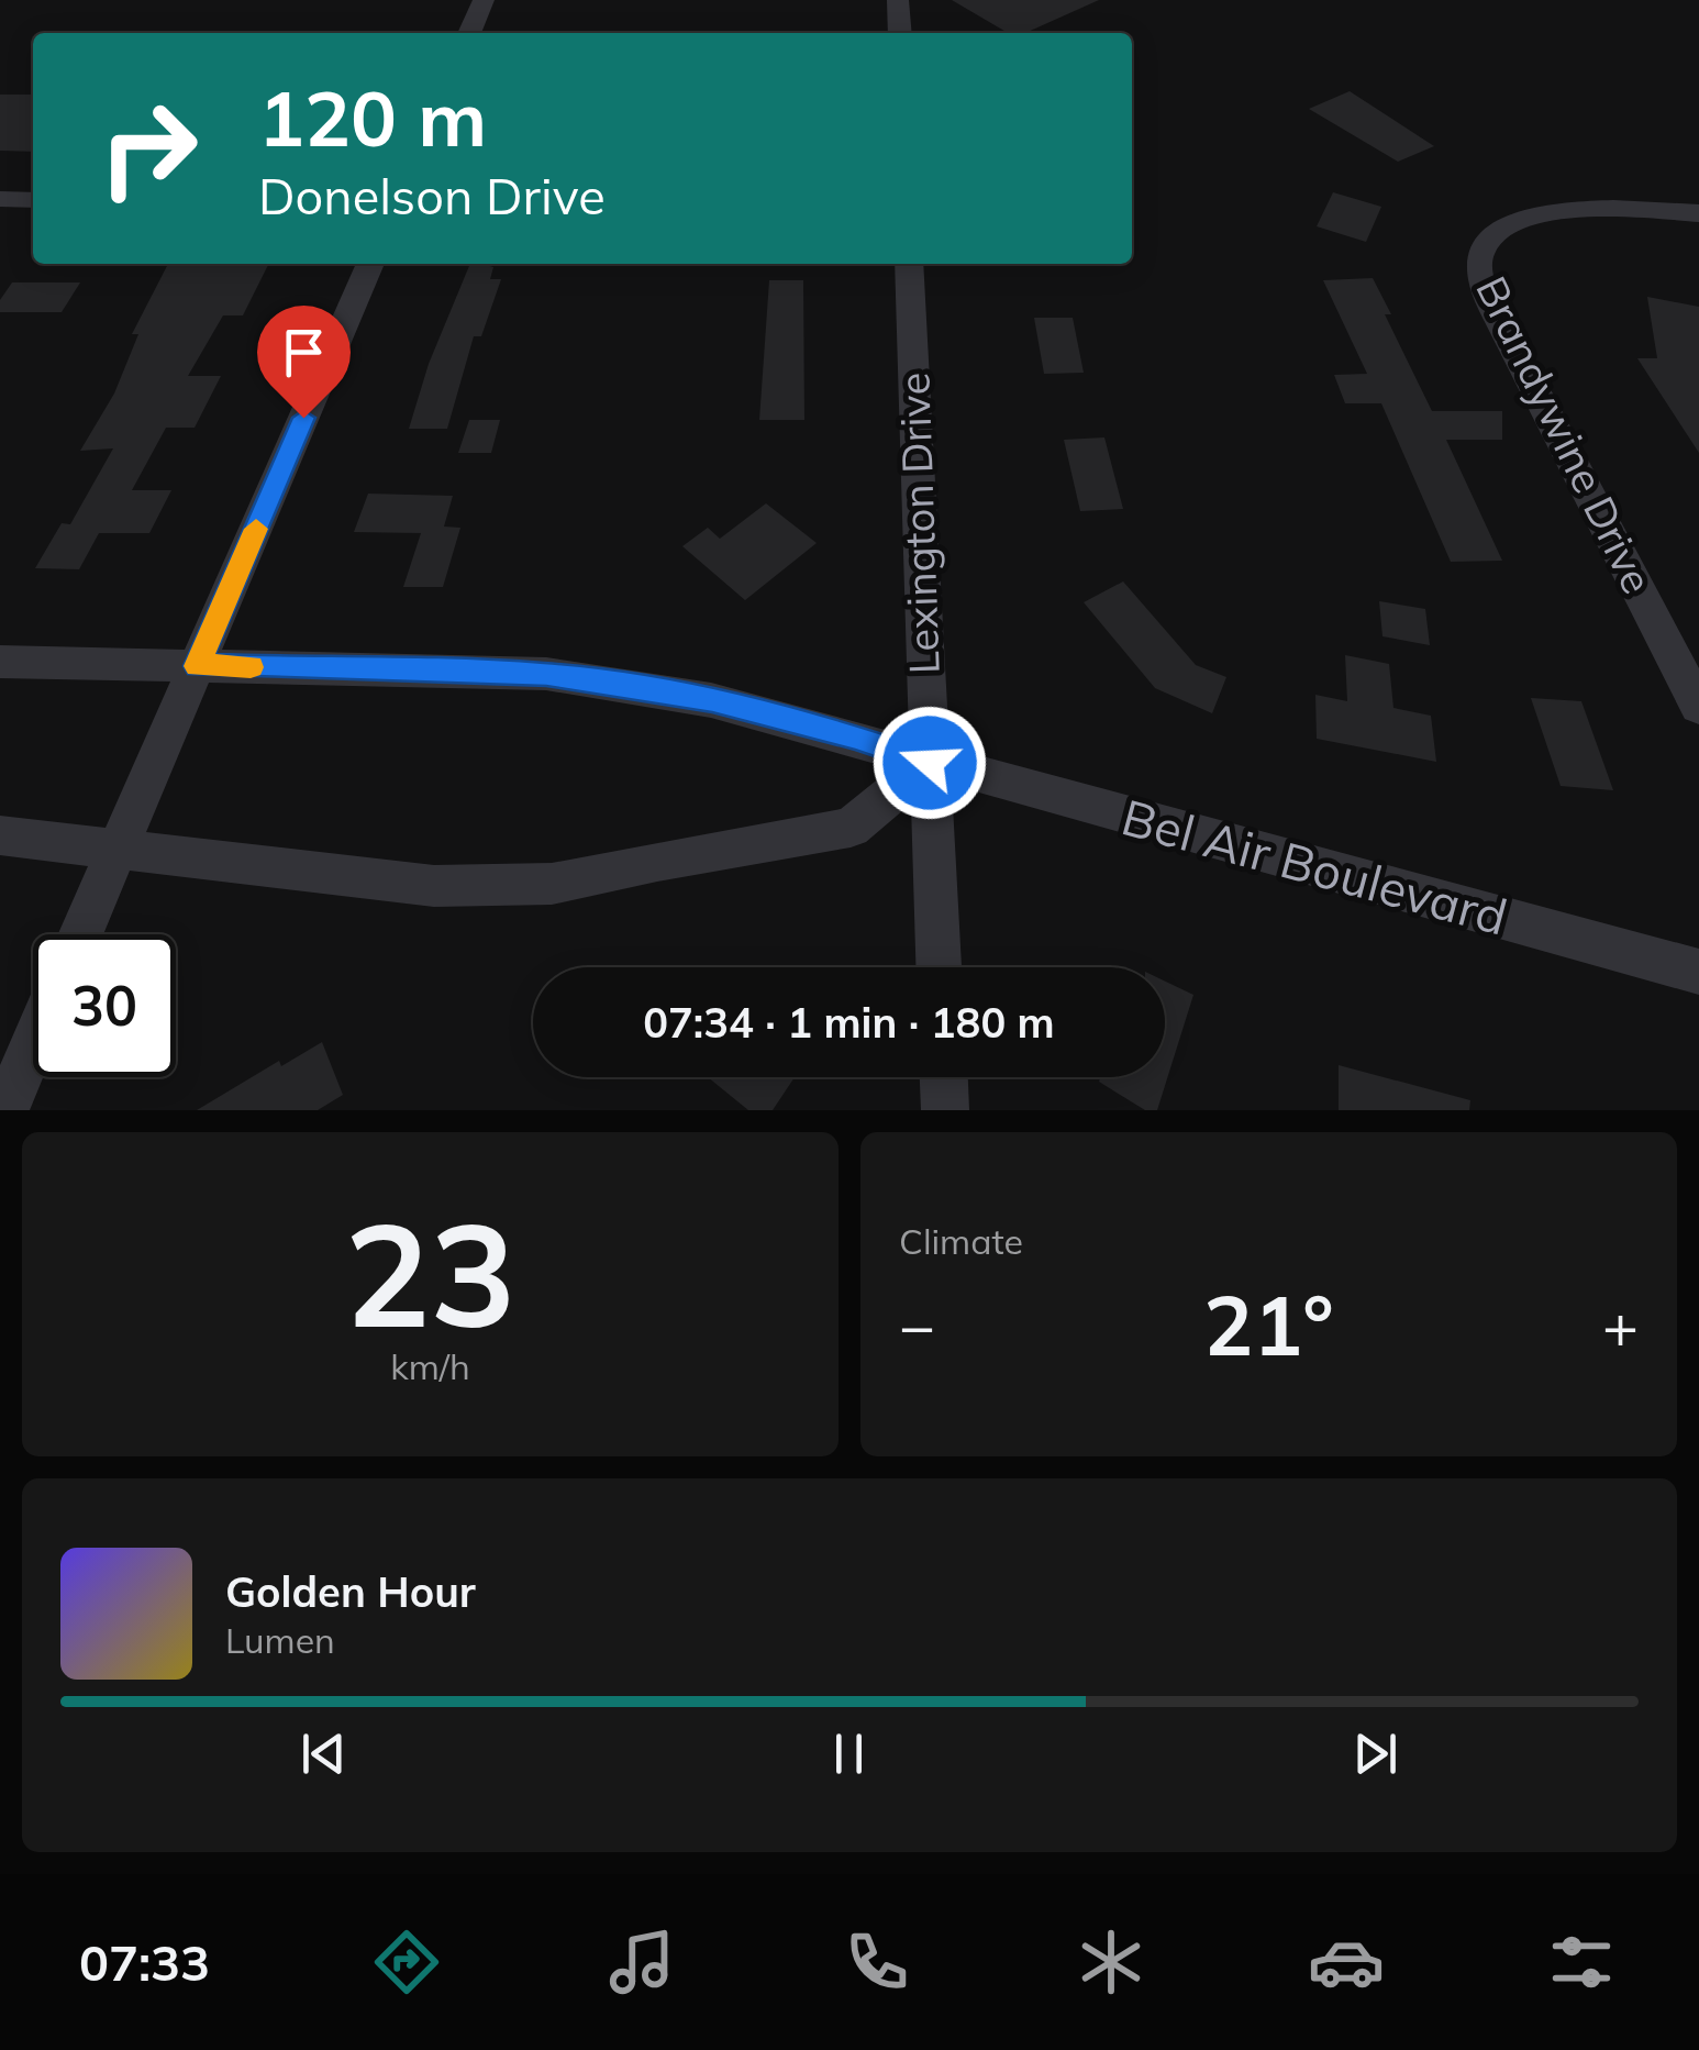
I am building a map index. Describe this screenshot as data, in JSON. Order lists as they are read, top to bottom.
{
  "streets": {
    "street": ["Brandywine Drive", "Lexington Drive", "Bel Air Boulevard"]
  },
  "crossings": [
    ["Lexington Drive", "Bel Air Boulevard"]
  ],
  "page": {
    "turn": ["120 m", "Donelson Drive"],
    "limit": "30",
    "trip": "07:34 · 1 min · 180 m",
    "tile": [
      ["23", "km/h"],
      "Climate"
    ],
    "heat": ["−", "21°", "+"],
    "song": ["Golden Hour", "Lumen"],
    "tabs": "07:33"
  }
}
